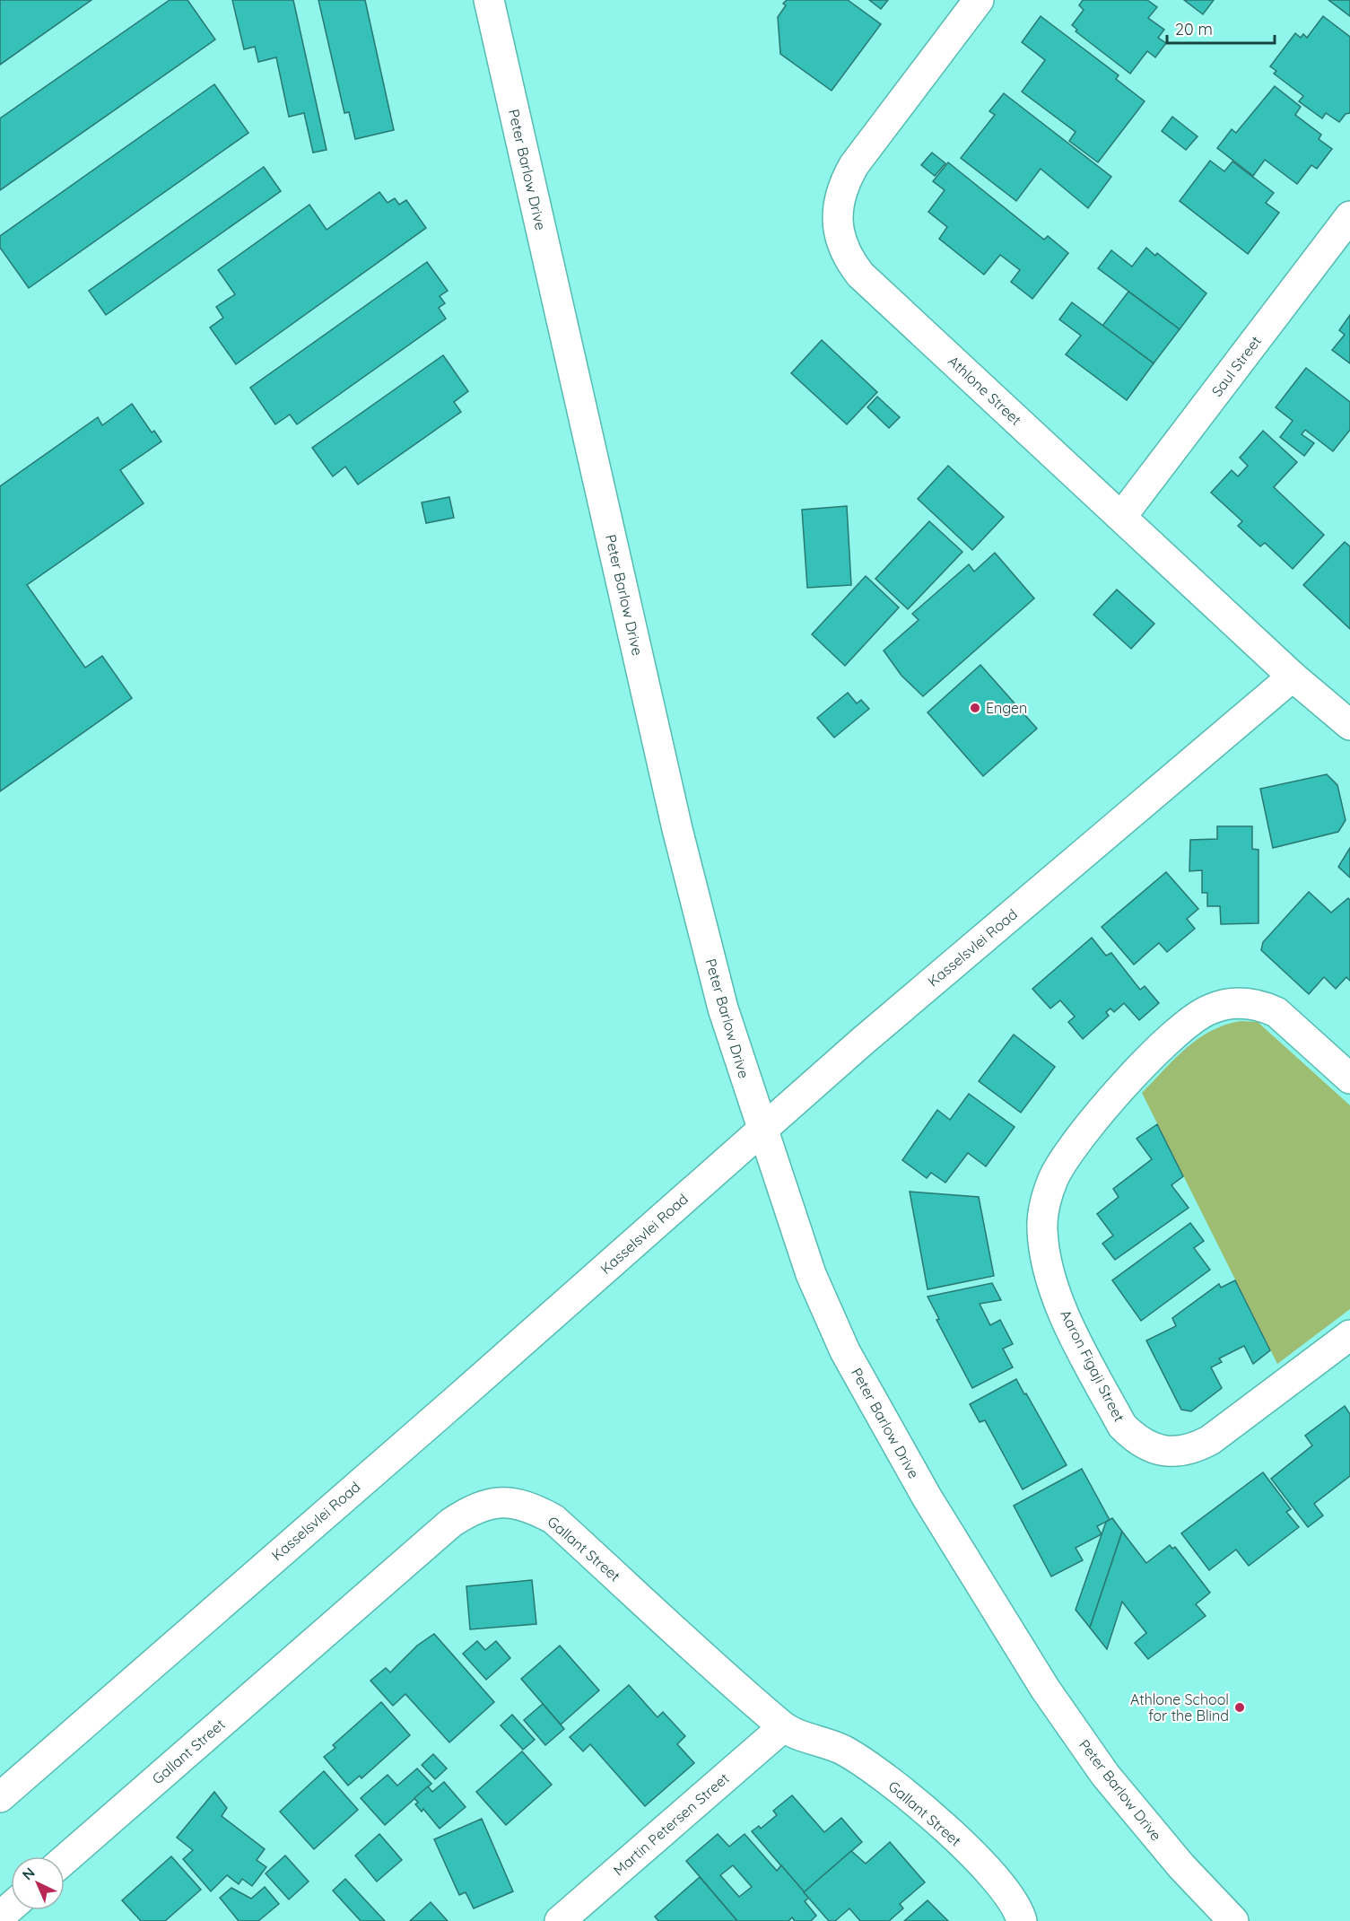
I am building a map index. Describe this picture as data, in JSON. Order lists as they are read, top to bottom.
{
  "streets": {
    "street": [
      "Peter Barlow Drive",
      "Saul Street",
      "Athlone Street",
      "Kasselsvlei Road",
      "Aaron Figaji Street",
      "Gallant Street",
      "Martin Petersen Street"
    ]
  },
  "crossings": [
    ["Peter Barlow Drive", "Kasselsvlei Road"],
    ["Saul Street", "Athlone Street"],
    ["Athlone Street", "Kasselsvlei Road"],
    ["Gallant Street", "Martin Petersen Street"]
  ],
  "places": ["Engen", "Athlone School for the Blind"],
  "scale_bar": "20 m",
  "north": "top left"
}
